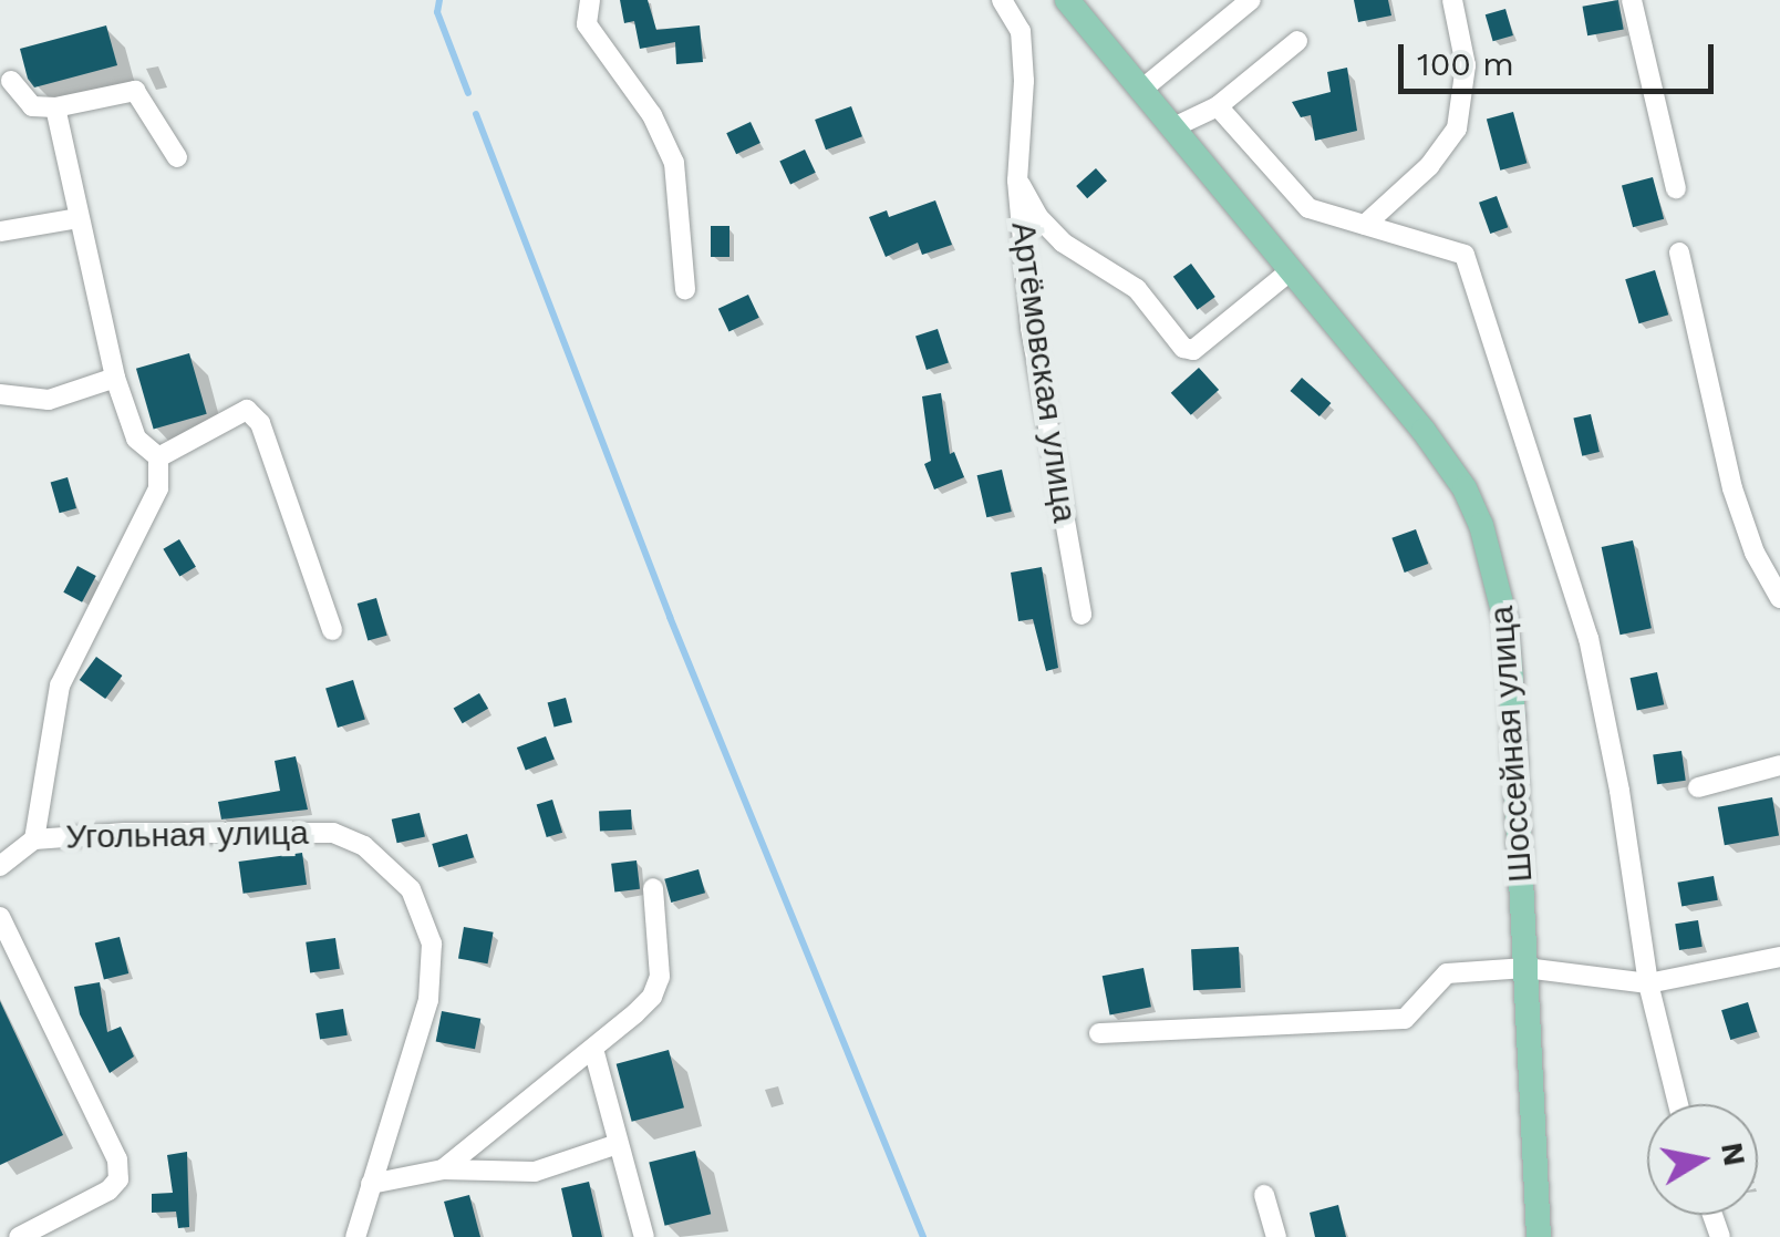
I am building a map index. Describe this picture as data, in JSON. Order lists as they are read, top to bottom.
{
  "streets": {
    "main road": ["Шоссейная улица"],
    "street": ["Артёмовская улица", "Угольная улица"]
  },
  "scale_bar": "100 m",
  "north": "right"
}
